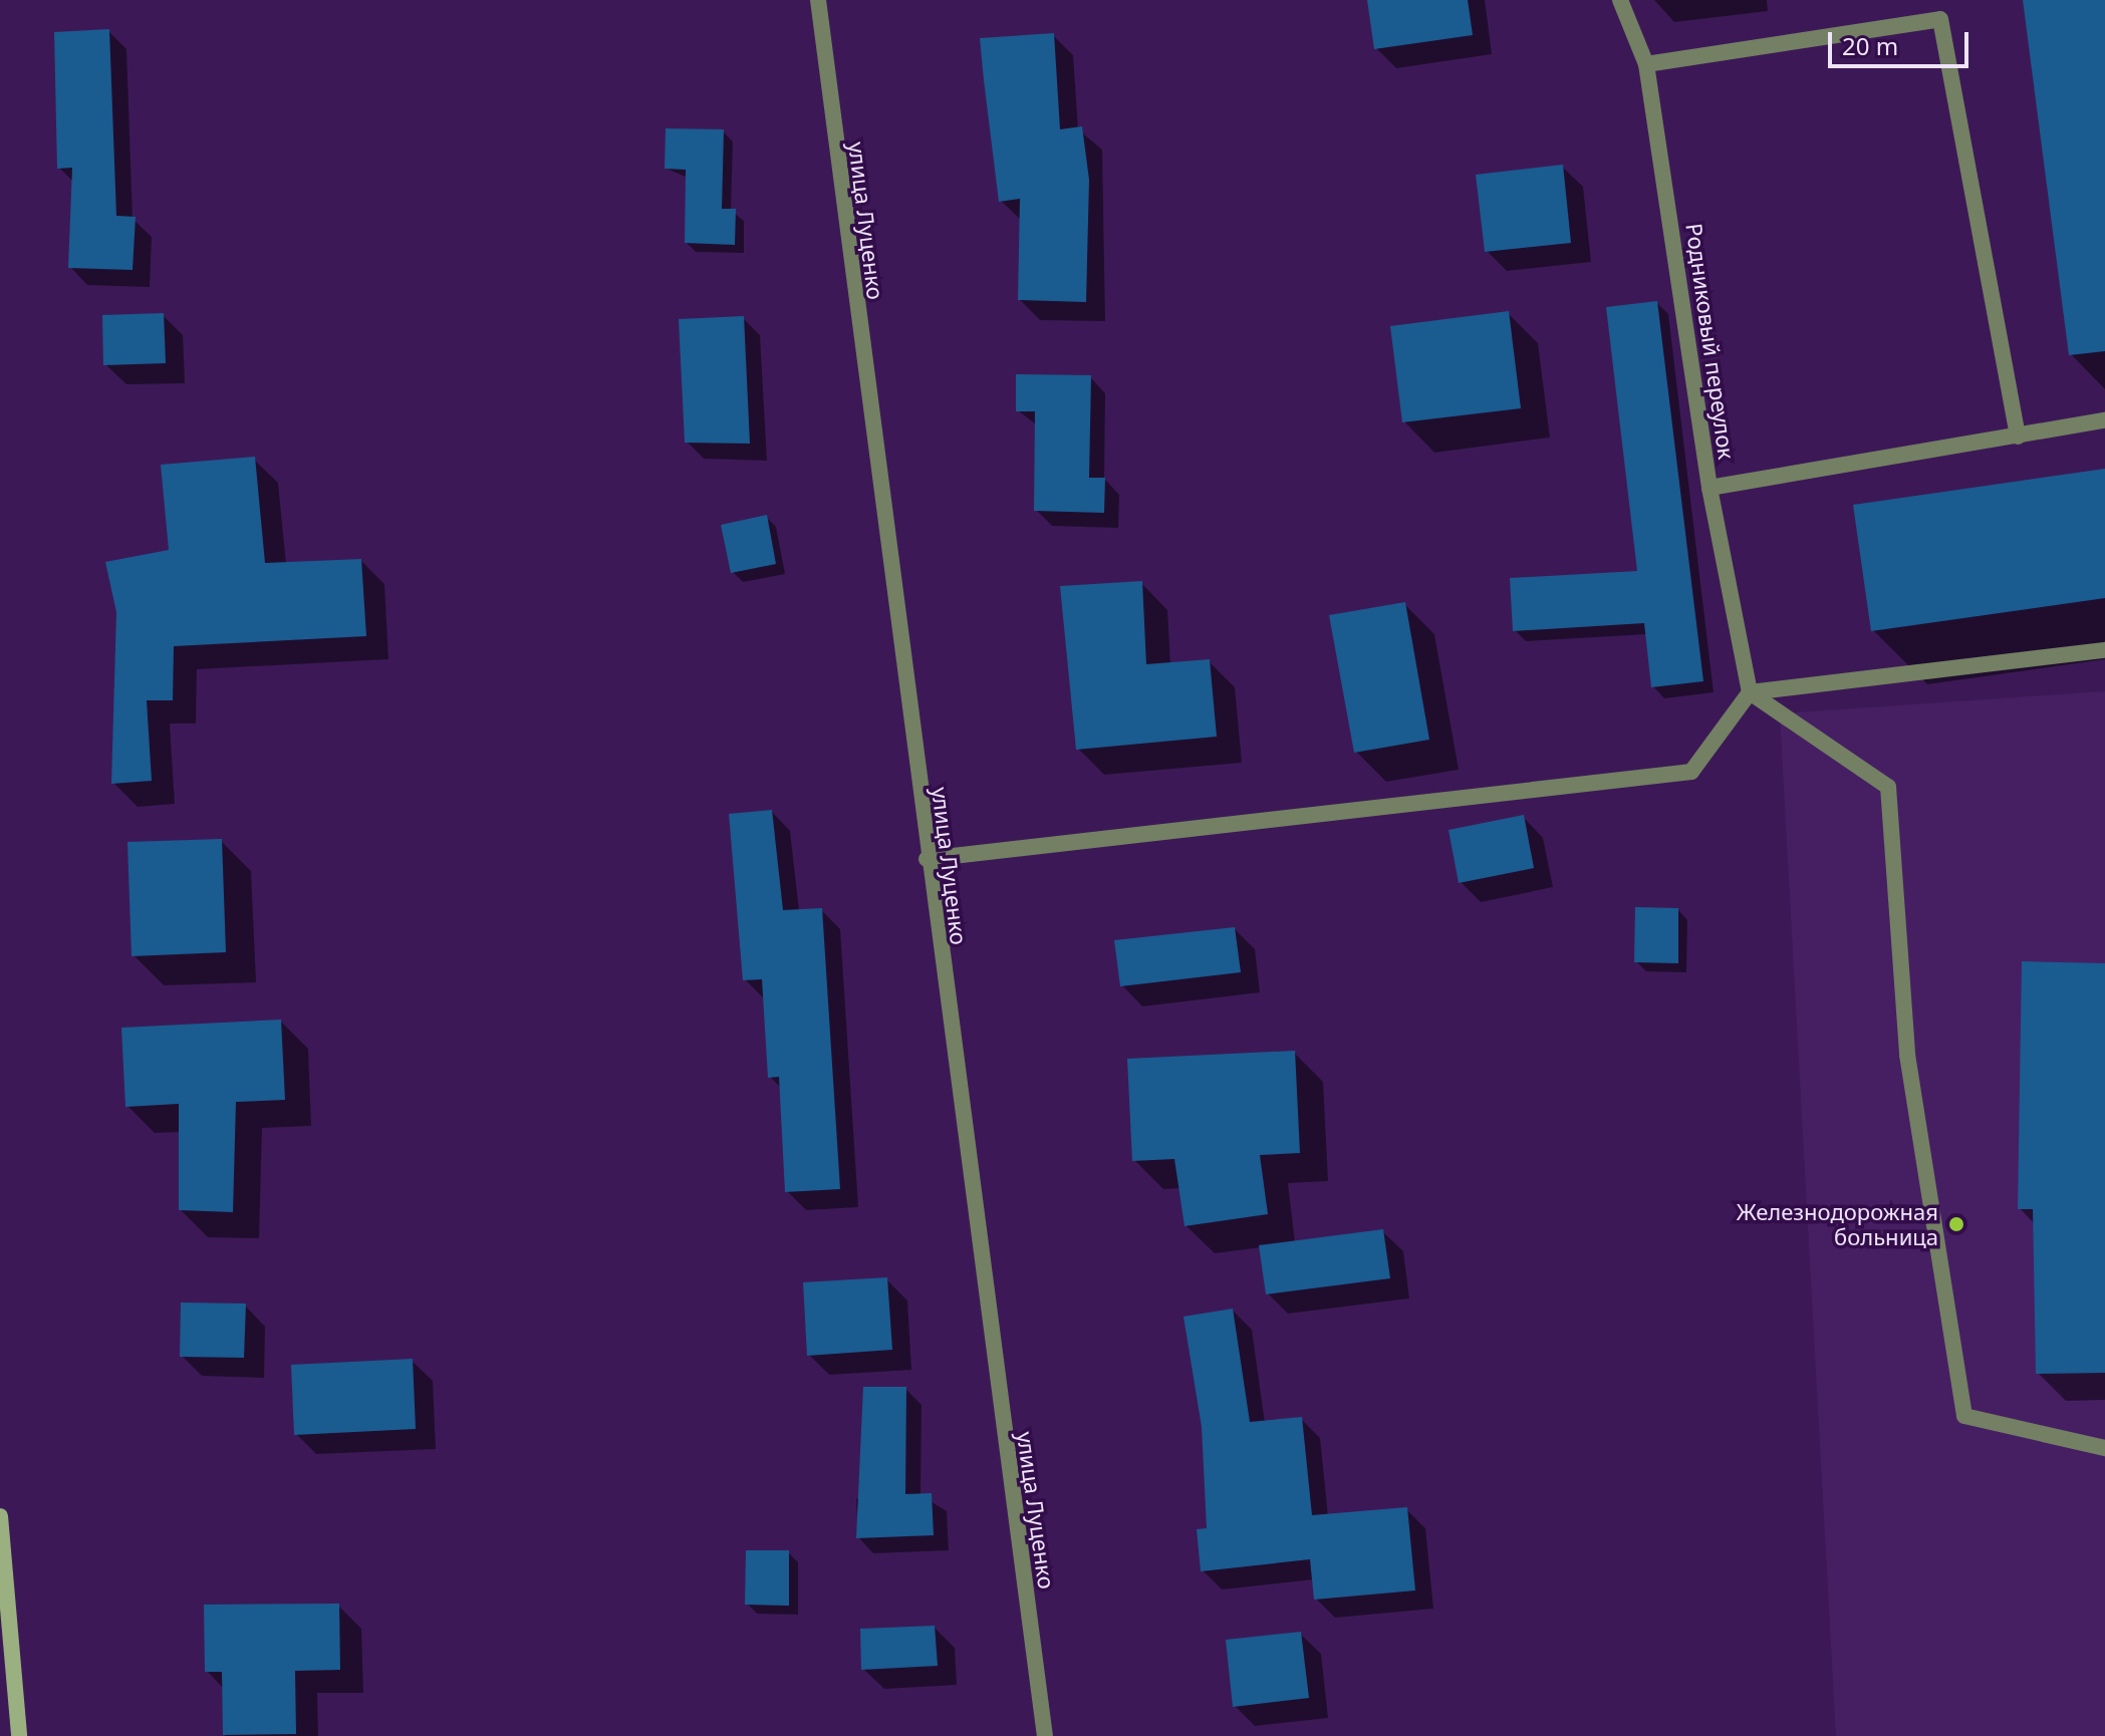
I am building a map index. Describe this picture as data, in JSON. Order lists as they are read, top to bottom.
{
  "streets": {
    "street": ["улица Луценко", "Родниковый переулок"]
  },
  "places": ["Железнодорожная больница"],
  "scale_bar": "20 m"
}
